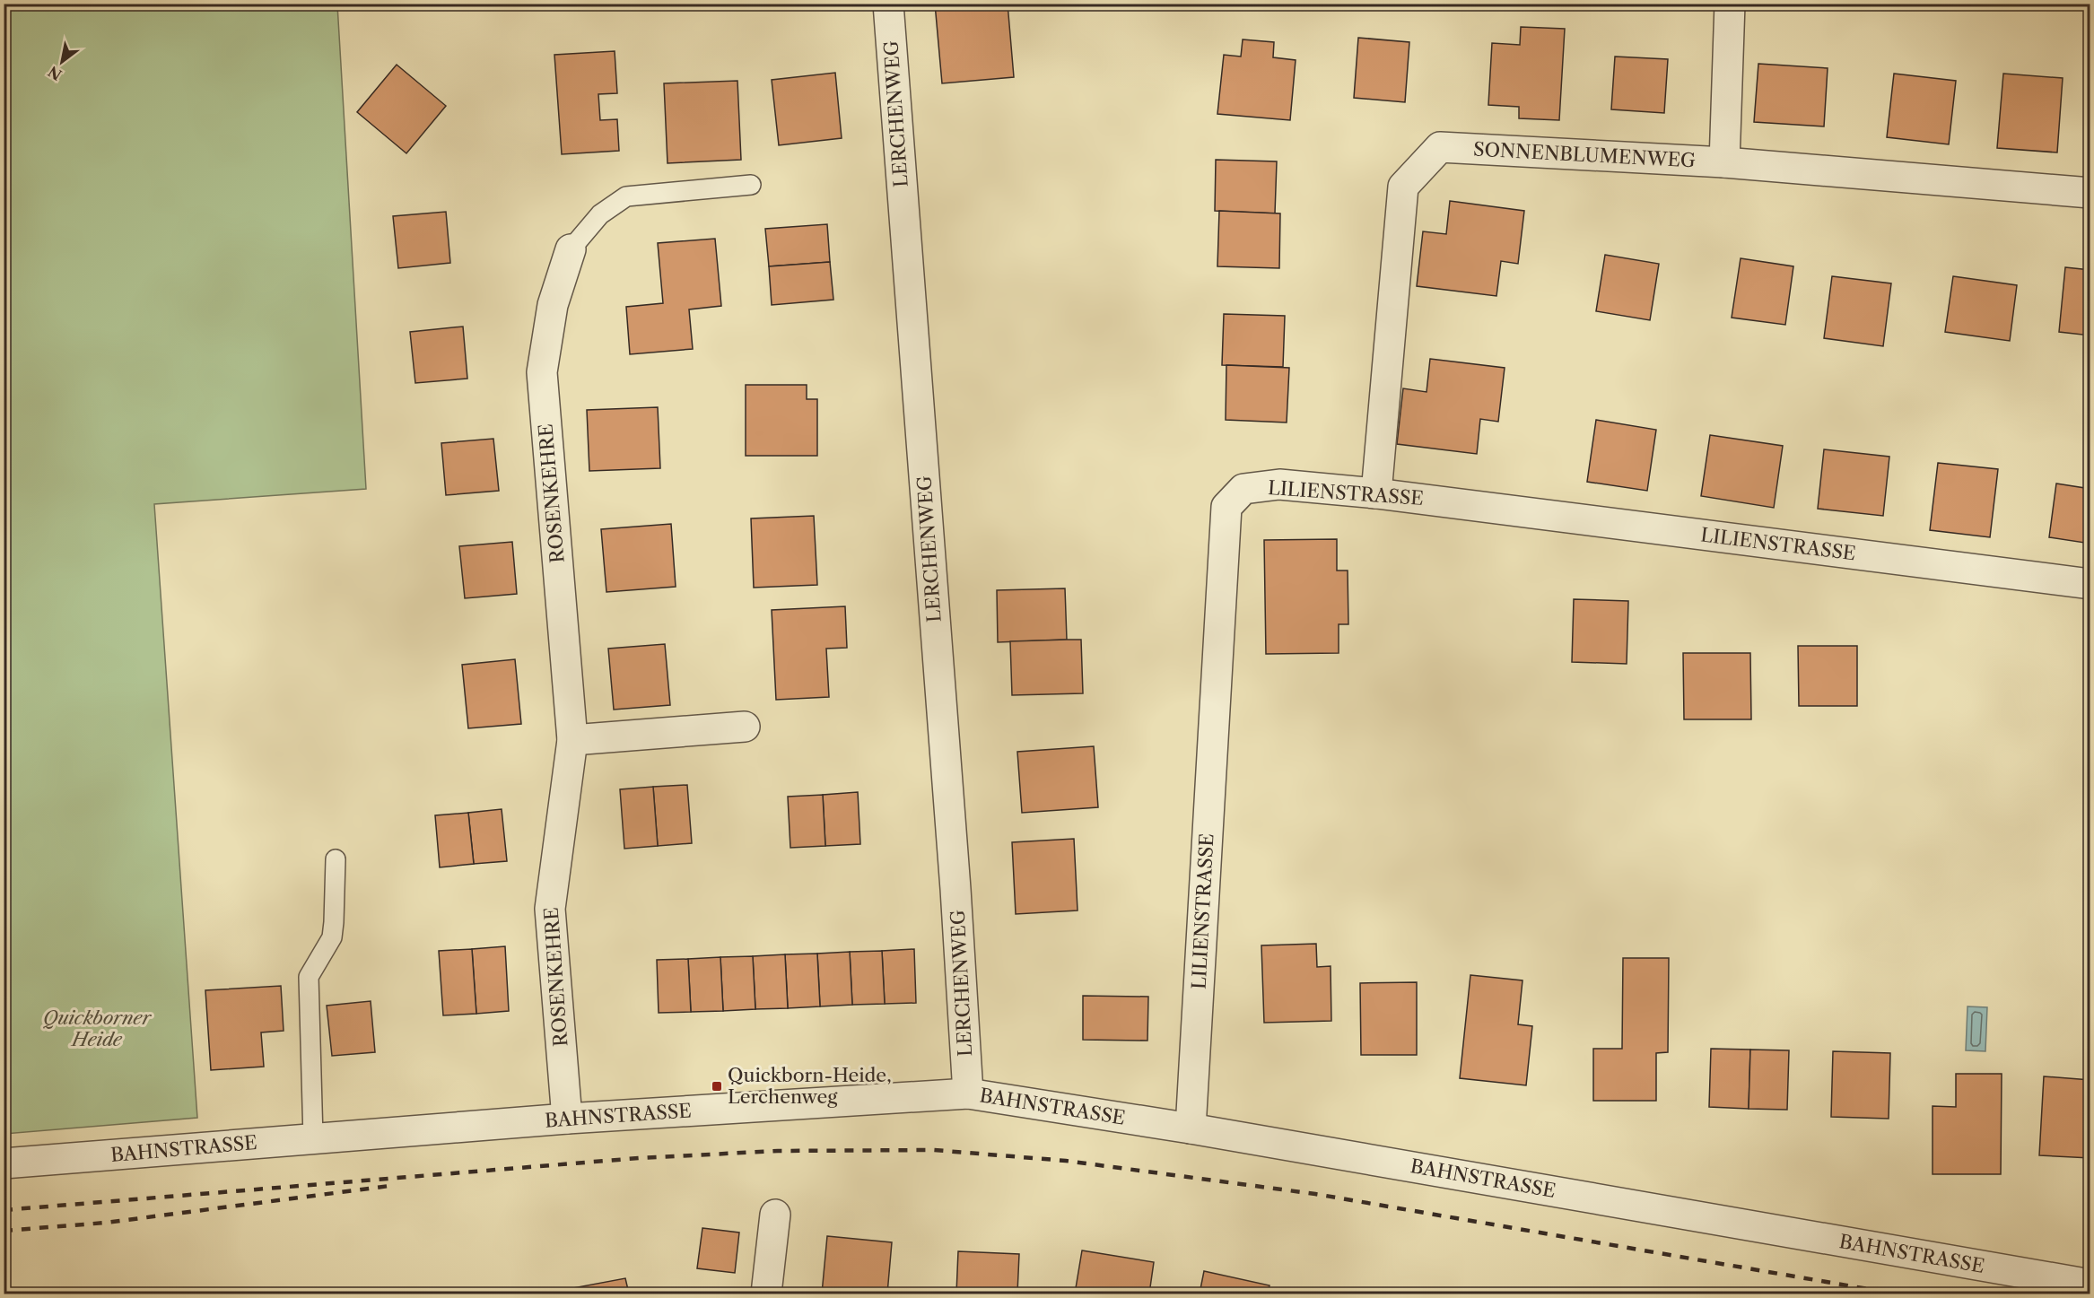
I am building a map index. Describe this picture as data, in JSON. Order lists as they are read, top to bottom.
{
  "streets": {
    "street": [
      "LERCHENWEG",
      "SONNENBLUMENWEG",
      "ROSENKEHRE",
      "LILIENSTRASSE",
      "BAHNSTRASSE"
    ]
  },
  "crossings": [
    ["LERCHENWEG", "BAHNSTRASSE"],
    ["SONNENBLUMENWEG", "LILIENSTRASSE"],
    ["ROSENKEHRE", "BAHNSTRASSE"],
    ["LILIENSTRASSE", "BAHNSTRASSE"]
  ],
  "parks": ["Quickborner Heide"],
  "places": {
    "transit": ["Quickborn-Heide, Lerchenweg"]
  },
  "north": "bottom left"
}
